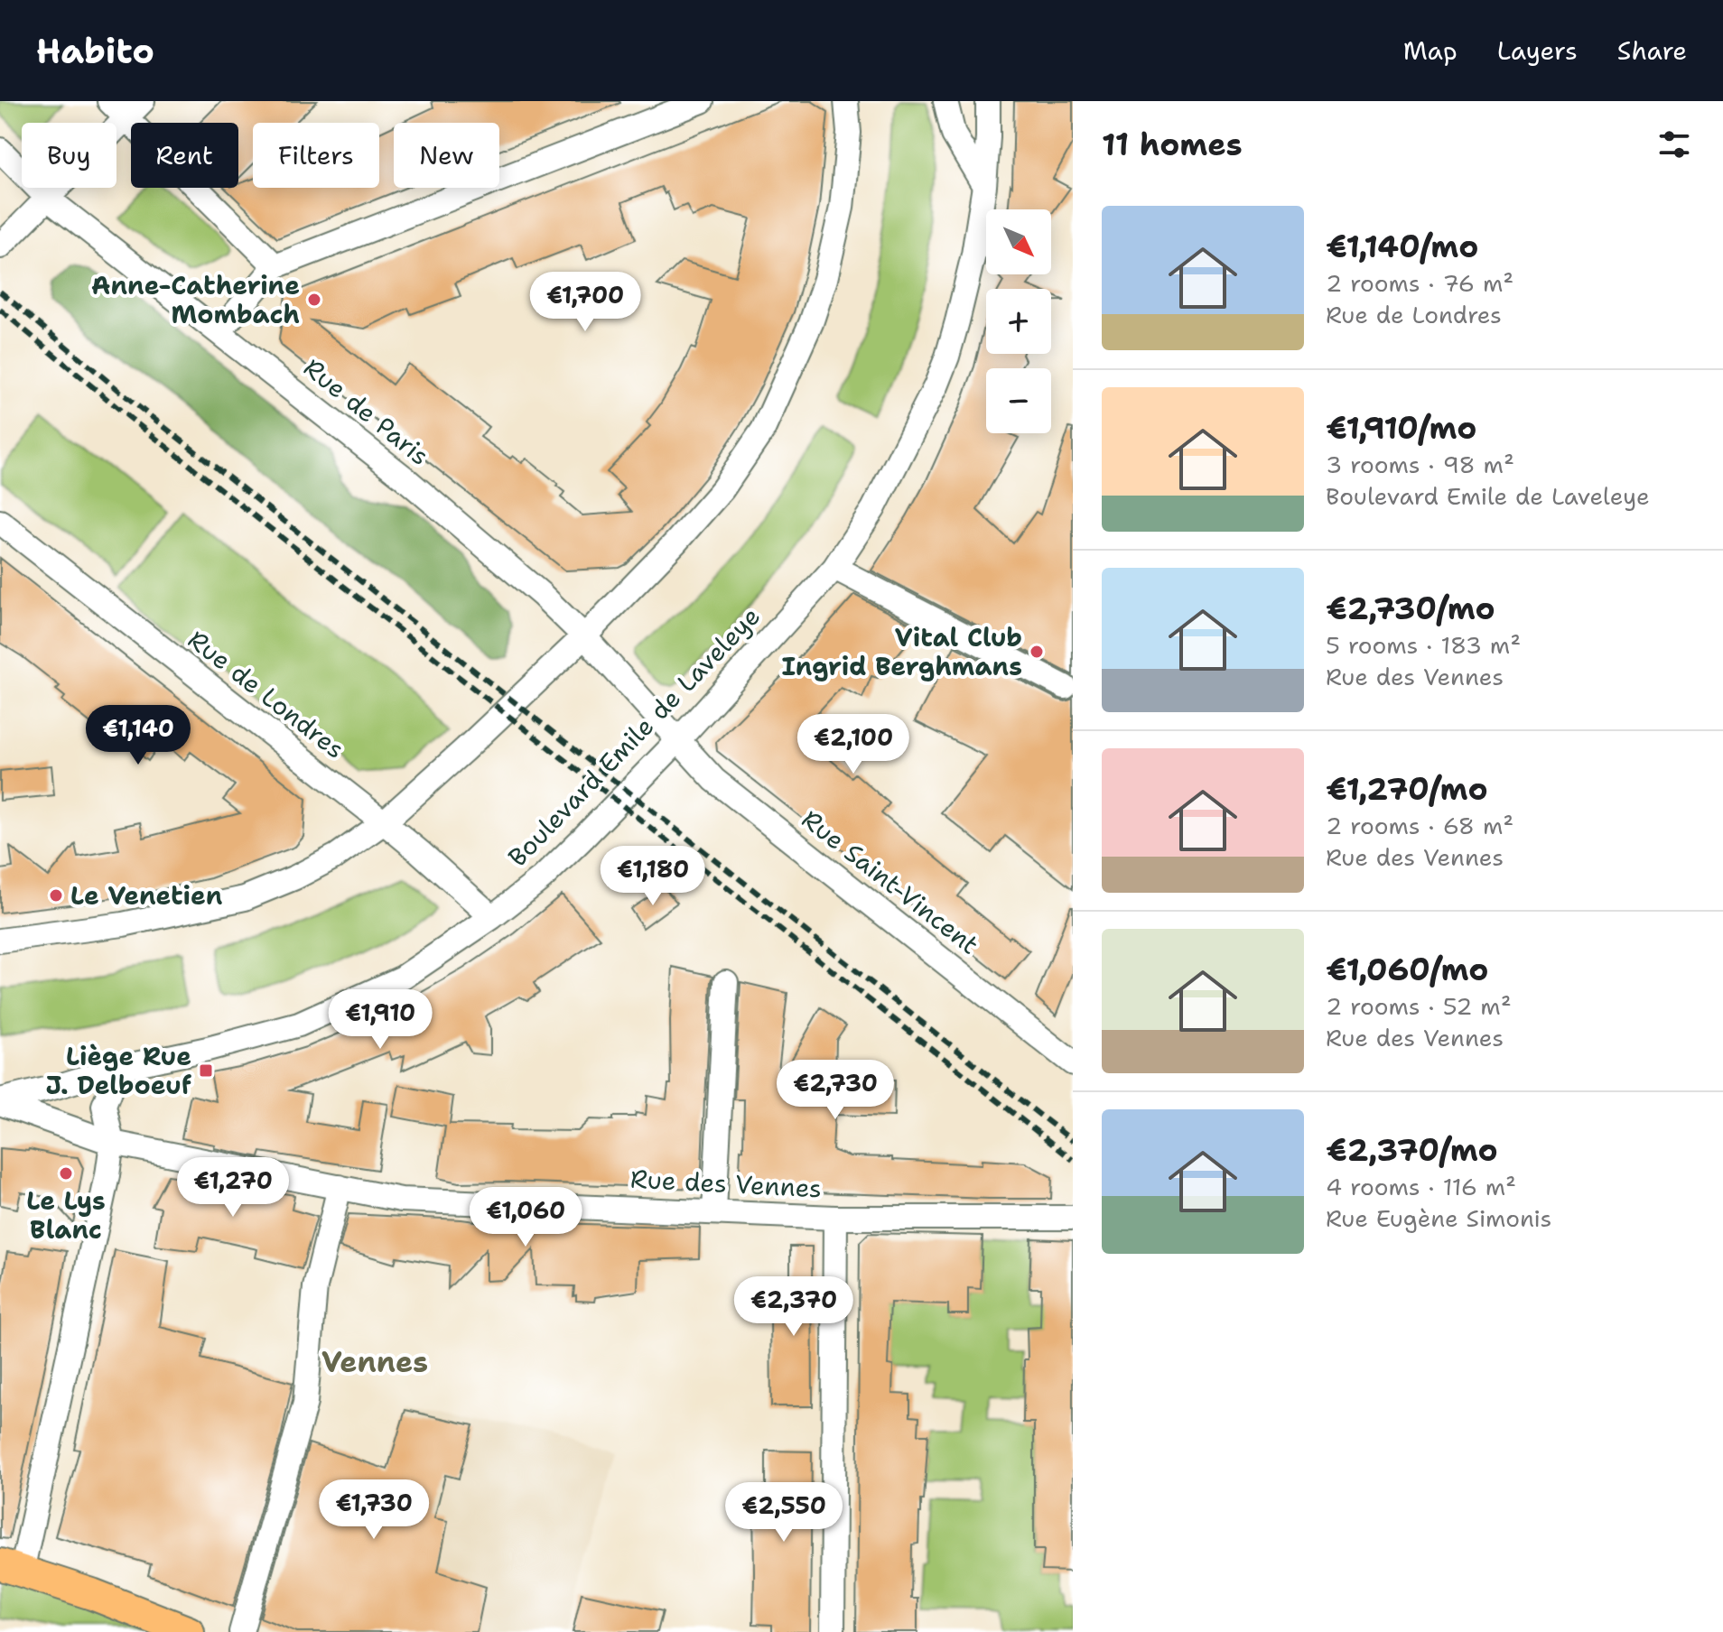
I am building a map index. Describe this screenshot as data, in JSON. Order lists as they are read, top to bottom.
{
  "streets": {
    "street": [
      "Rue de Paris",
      "Rue de Londres",
      "Boulevard Emile de Laveleye",
      "Rue Saint-Vincent",
      "Rue des Vennes"
    ]
  },
  "crossings": [
    ["Rue de Paris", "Boulevard Emile de Laveleye"],
    ["Rue de Paris", "Rue Saint-Vincent"],
    ["Rue de Londres", "Boulevard Emile de Laveleye"],
    ["Boulevard Emile de Laveleye", "Rue Saint-Vincent"],
    ["Boulevard Emile de Laveleye", "Rue des Vennes"]
  ],
  "districts": ["Vennes"],
  "places": {
    "other": [
      "Anne-Catherine Mombach",
      "Vital Club Ingrid Berghmans",
      "Le Venetien",
      "Le Lys Blanc"
    ],
    "transit": ["Liège Rue J. Delboeuf"]
  },
  "north": "bottom right",
  "page": {
    "header": "Habito",
    "nav": ["Map", "Layers", "Share"],
    "heading": "11 homes",
    "chip": [
      "Buy",
      "Rent",
      "Filters",
      "New"
    ],
    "list": [
      {
        "name": "€1,140/mo",
        "note": "2 rooms · 76 m² · Rue de Londres"
      },
      {
        "name": "€1,910/mo",
        "note": "3 rooms · 98 m² · Boulevard Emile de Laveleye"
      },
      {
        "name": "€2,730/mo",
        "note": "5 rooms · 183 m² · Rue des Vennes"
      },
      {
        "name": "€1,270/mo",
        "note": "2 rooms · 68 m² · Rue des Vennes"
      },
      {
        "name": "€1,060/mo",
        "note": "2 rooms · 52 m² · Rue des Vennes"
      },
      {
        "name": "€2,370/mo",
        "note": "4 rooms · 116 m² · Rue Eugène Simonis"
      }
    ],
    "map_buttons": ["+", "−"],
    "price": [
      "€1,700",
      "€1,140",
      "€2,100",
      "€1,180",
      "€1,910",
      "€2,730",
      "€1,270",
      "€1,060",
      "€2,370",
      "€1,730",
      "€2,550"
    ]
  }
}
